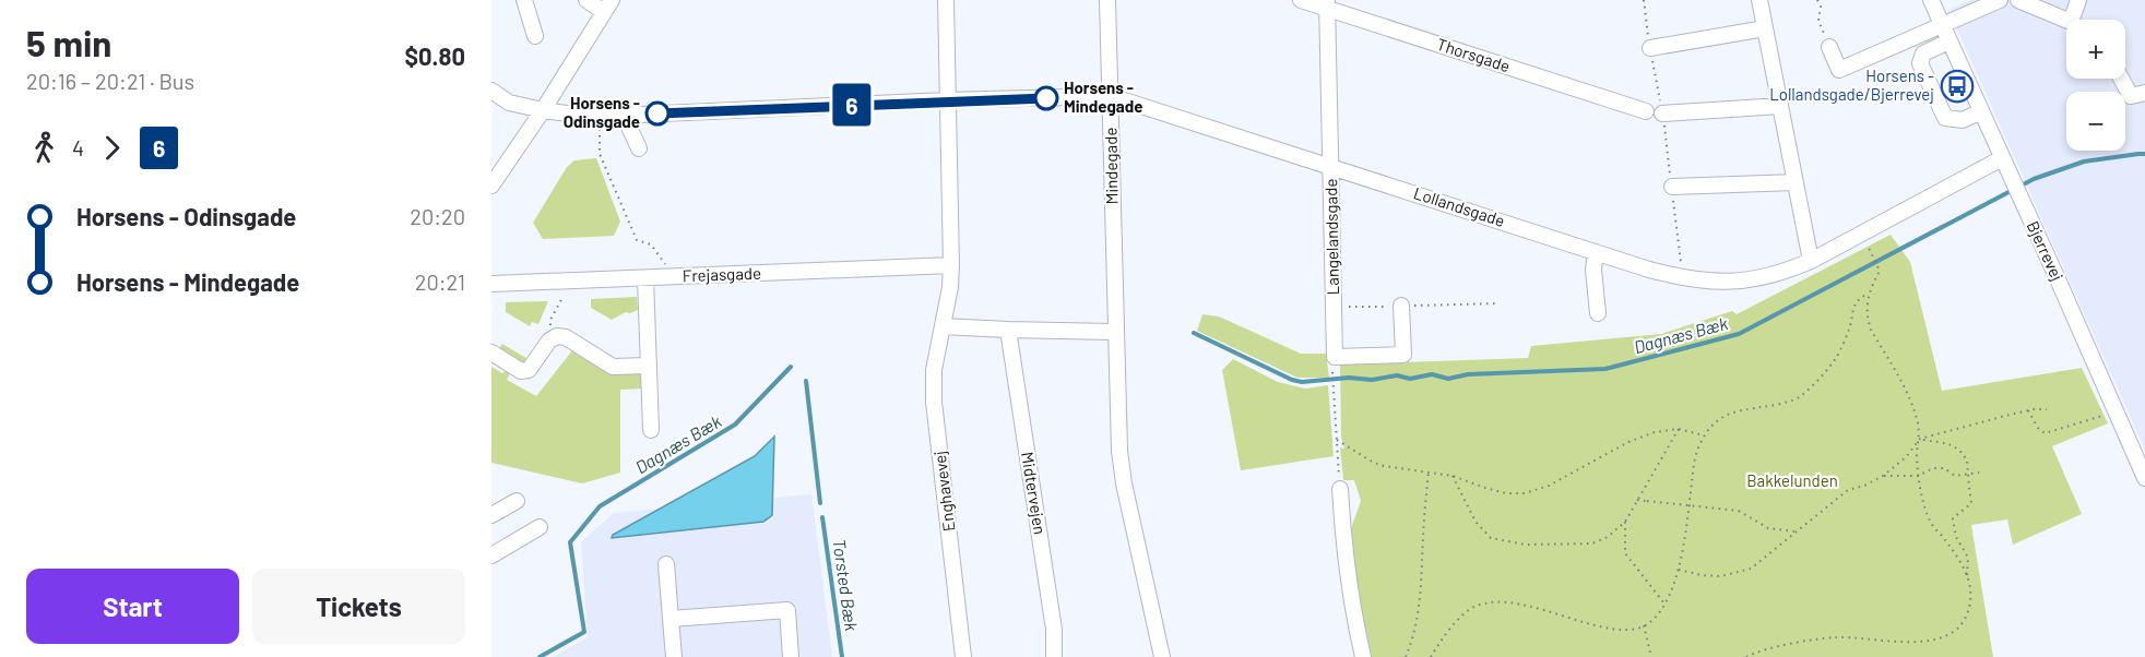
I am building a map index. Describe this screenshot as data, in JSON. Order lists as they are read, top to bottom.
{
  "streets": {
    "street": [
      "Thorsgade",
      "Mindegade",
      "Lollandsgade",
      "Langelandsgade",
      "Bjerrevej",
      "Frejasgade",
      "Enghavevej",
      "Midtervejen"
    ]
  },
  "crossings": [
    ["Thorsgade", "Langelandsgade"],
    ["Mindegade", "Lollandsgade"],
    ["Lollandsgade", "Langelandsgade"],
    ["Lollandsgade", "Bjerrevej"],
    ["Lollandsgade", "Enghavevej"],
    ["Frejasgade", "Enghavevej"]
  ],
  "water": ["Dagnæs Bæk", "Torsted Bæk"],
  "parks": ["Bakkelunden"],
  "places": {
    "bus stop": ["Horsens - Lollandsgade/Bjerrevej"],
    "other": ["Horsens - Mindegade", "Horsens - Odinsgade"]
  },
  "lines": ["bus line 6"],
  "page": {
    "heading": ["5 min", "20:16 – 20:21 · Bus", "$0.80"],
    "on_map": "6",
    "map_buttons": ["+", "−"],
    "legs": ["4", "6"],
    "list": [
      {
        "name": "Horsens - Odinsgade",
        "value": "20:20"
      },
      {
        "name": "Horsens - Mindegade",
        "value": "20:21"
      }
    ],
    "buttons": ["Start", "Tickets"]
  }
}
